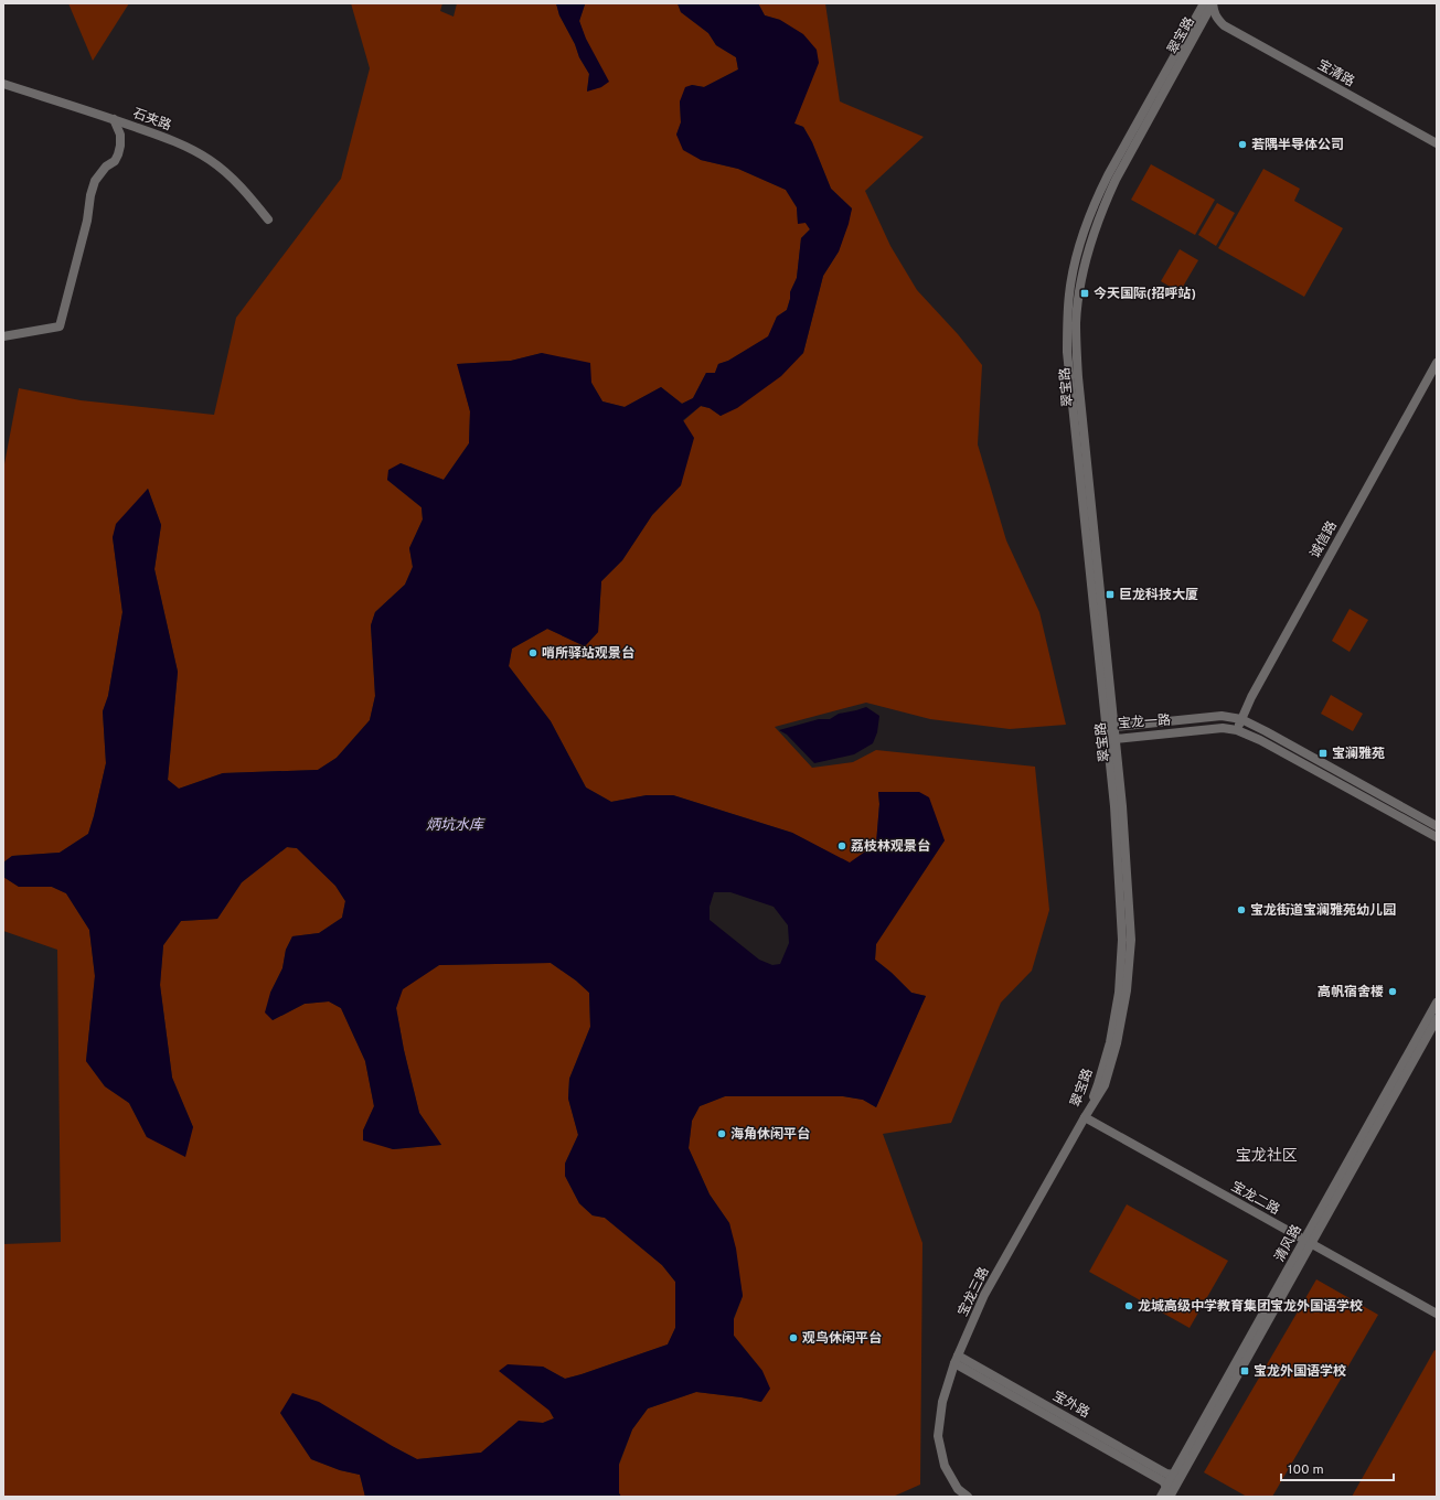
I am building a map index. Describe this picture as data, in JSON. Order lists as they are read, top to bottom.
{
  "streets": {
    "street": [
      "翠宝路",
      "宝清路",
      "石夹路",
      "诚信路",
      "宝龙一路",
      "宝龙二路",
      "清风路",
      "宝龙三路",
      "宝外路"
    ]
  },
  "crossings": [
    ["翠宝路", "宝龙一路"],
    ["翠宝路", "宝龙二路"],
    ["翠宝路", "宝龙三路"],
    ["诚信路", "宝龙一路"],
    ["宝龙二路", "清风路"],
    ["宝龙二路", "宝龙三路"],
    ["清风路", "宝外路"],
    ["宝龙三路", "宝外路"]
  ],
  "districts": ["宝龙社区"],
  "water": ["炳坑水库"],
  "places": {
    "other": [
      "若隅半导体公司",
      "哨所驿站观景台",
      "荔枝林观景台",
      "宝龙街道宝澜雅苑幼儿园",
      "高帆宿舍楼",
      "海角休闲平台",
      "龙城高级中学教育集团宝龙外国语学校",
      "观鸟休闲平台"
    ],
    "transit": [
      "今天国际(招呼站)",
      "巨龙科技大厦",
      "宝澜雅苑",
      "宝龙外国语学校"
    ]
  },
  "scale_bar": "100 m"
}
